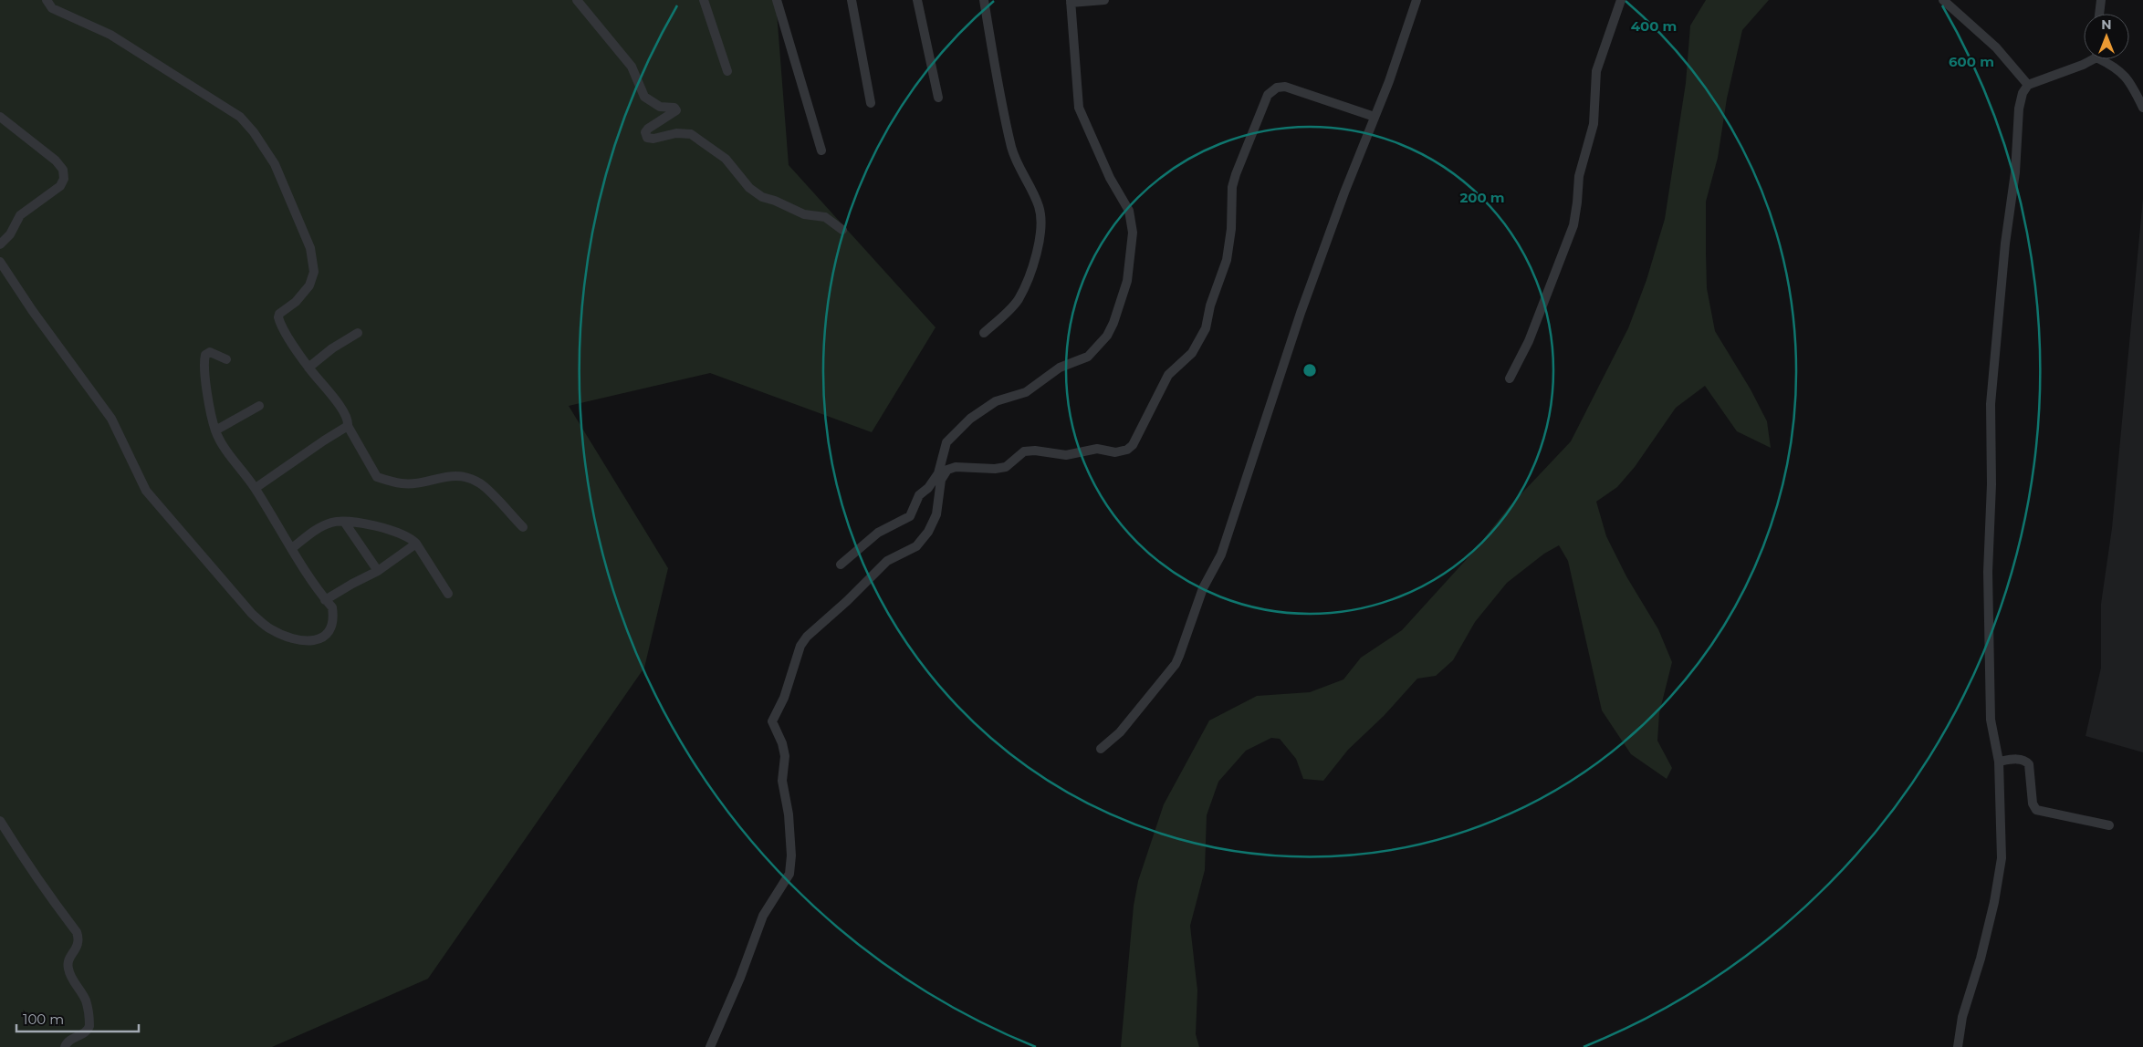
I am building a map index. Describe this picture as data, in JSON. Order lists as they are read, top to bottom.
{
  "scale_bar": "100 m",
  "north": "top",
  "rings": ["400 m", "600 m", "200 m"]
}
